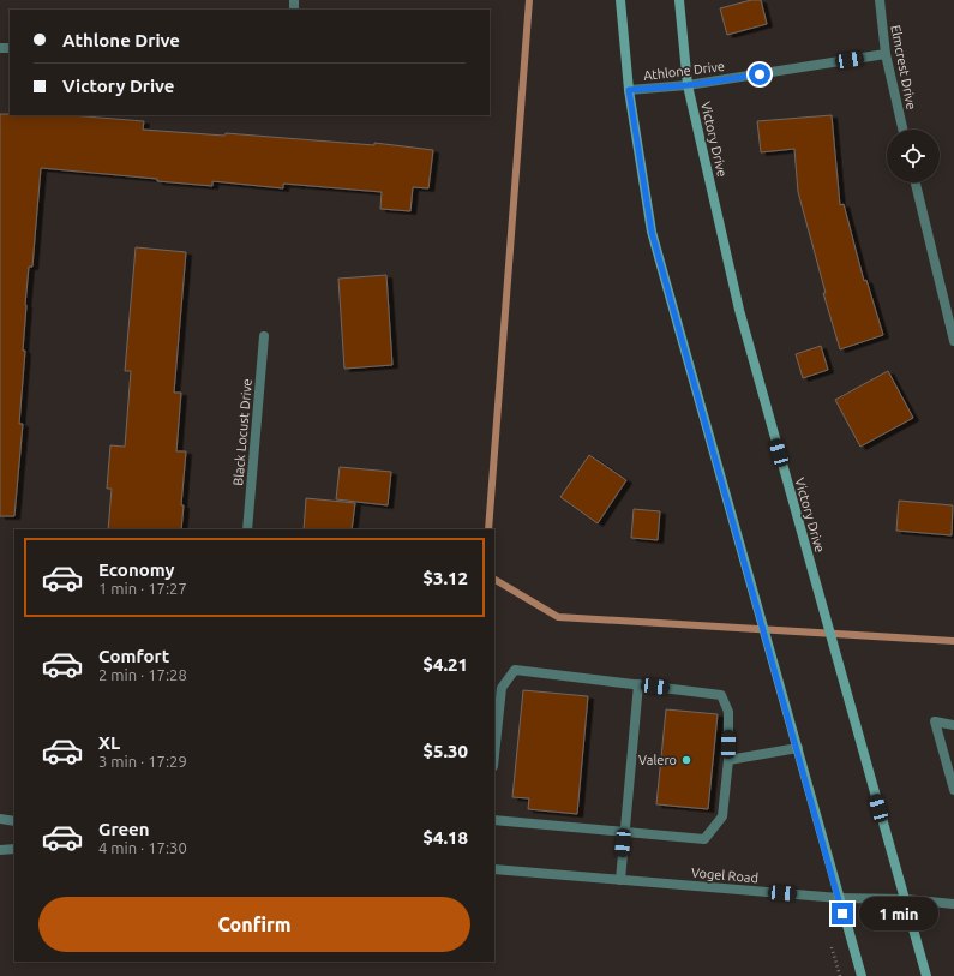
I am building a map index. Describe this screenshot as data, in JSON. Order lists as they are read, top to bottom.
{
  "streets": {
    "main road": ["Victory Drive"],
    "street": [
      "Elmcrest Drive",
      "Athlone Drive",
      "Black Locust Drive",
      "Vogel Road"
    ]
  },
  "crossings": [
    ["Elmcrest Drive", "Athlone Drive"],
    ["Athlone Drive", "Victory Drive"],
    ["Victory Drive", "Vogel Road"]
  ],
  "places": ["Valero"],
  "page": {
    "banner": ["Athlone Drive", "Victory Drive"],
    "list": [
      {
        "name": "Economy",
        "note": "1 min · 17:27",
        "value": "$3.12"
      },
      {
        "name": "Comfort",
        "note": "2 min · 17:28",
        "value": "$4.21"
      },
      {
        "name": "XL",
        "note": "3 min · 17:29",
        "value": "$5.30"
      },
      {
        "name": "Green",
        "note": "4 min · 17:30",
        "value": "$4.18"
      }
    ],
    "buttons": "Confirm",
    "bubble": "1 min"
  }
}
